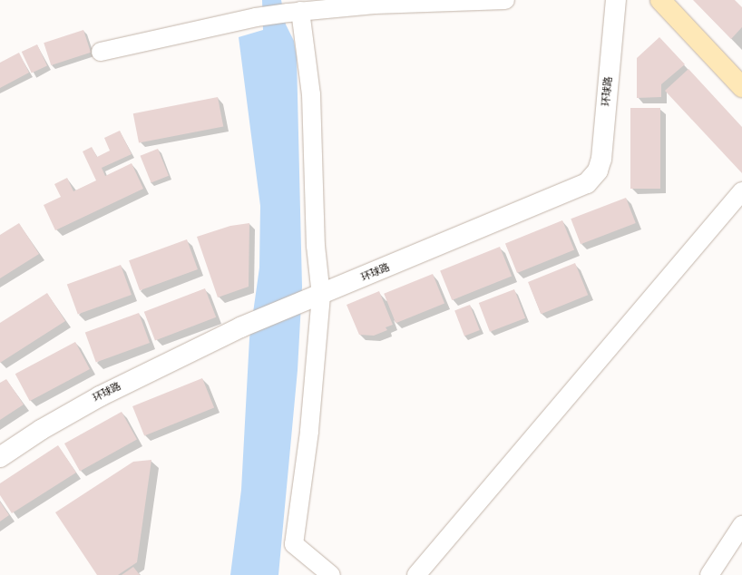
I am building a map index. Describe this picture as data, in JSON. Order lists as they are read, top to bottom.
{
  "streets": {
    "street": ["环球路"]
  }
}
